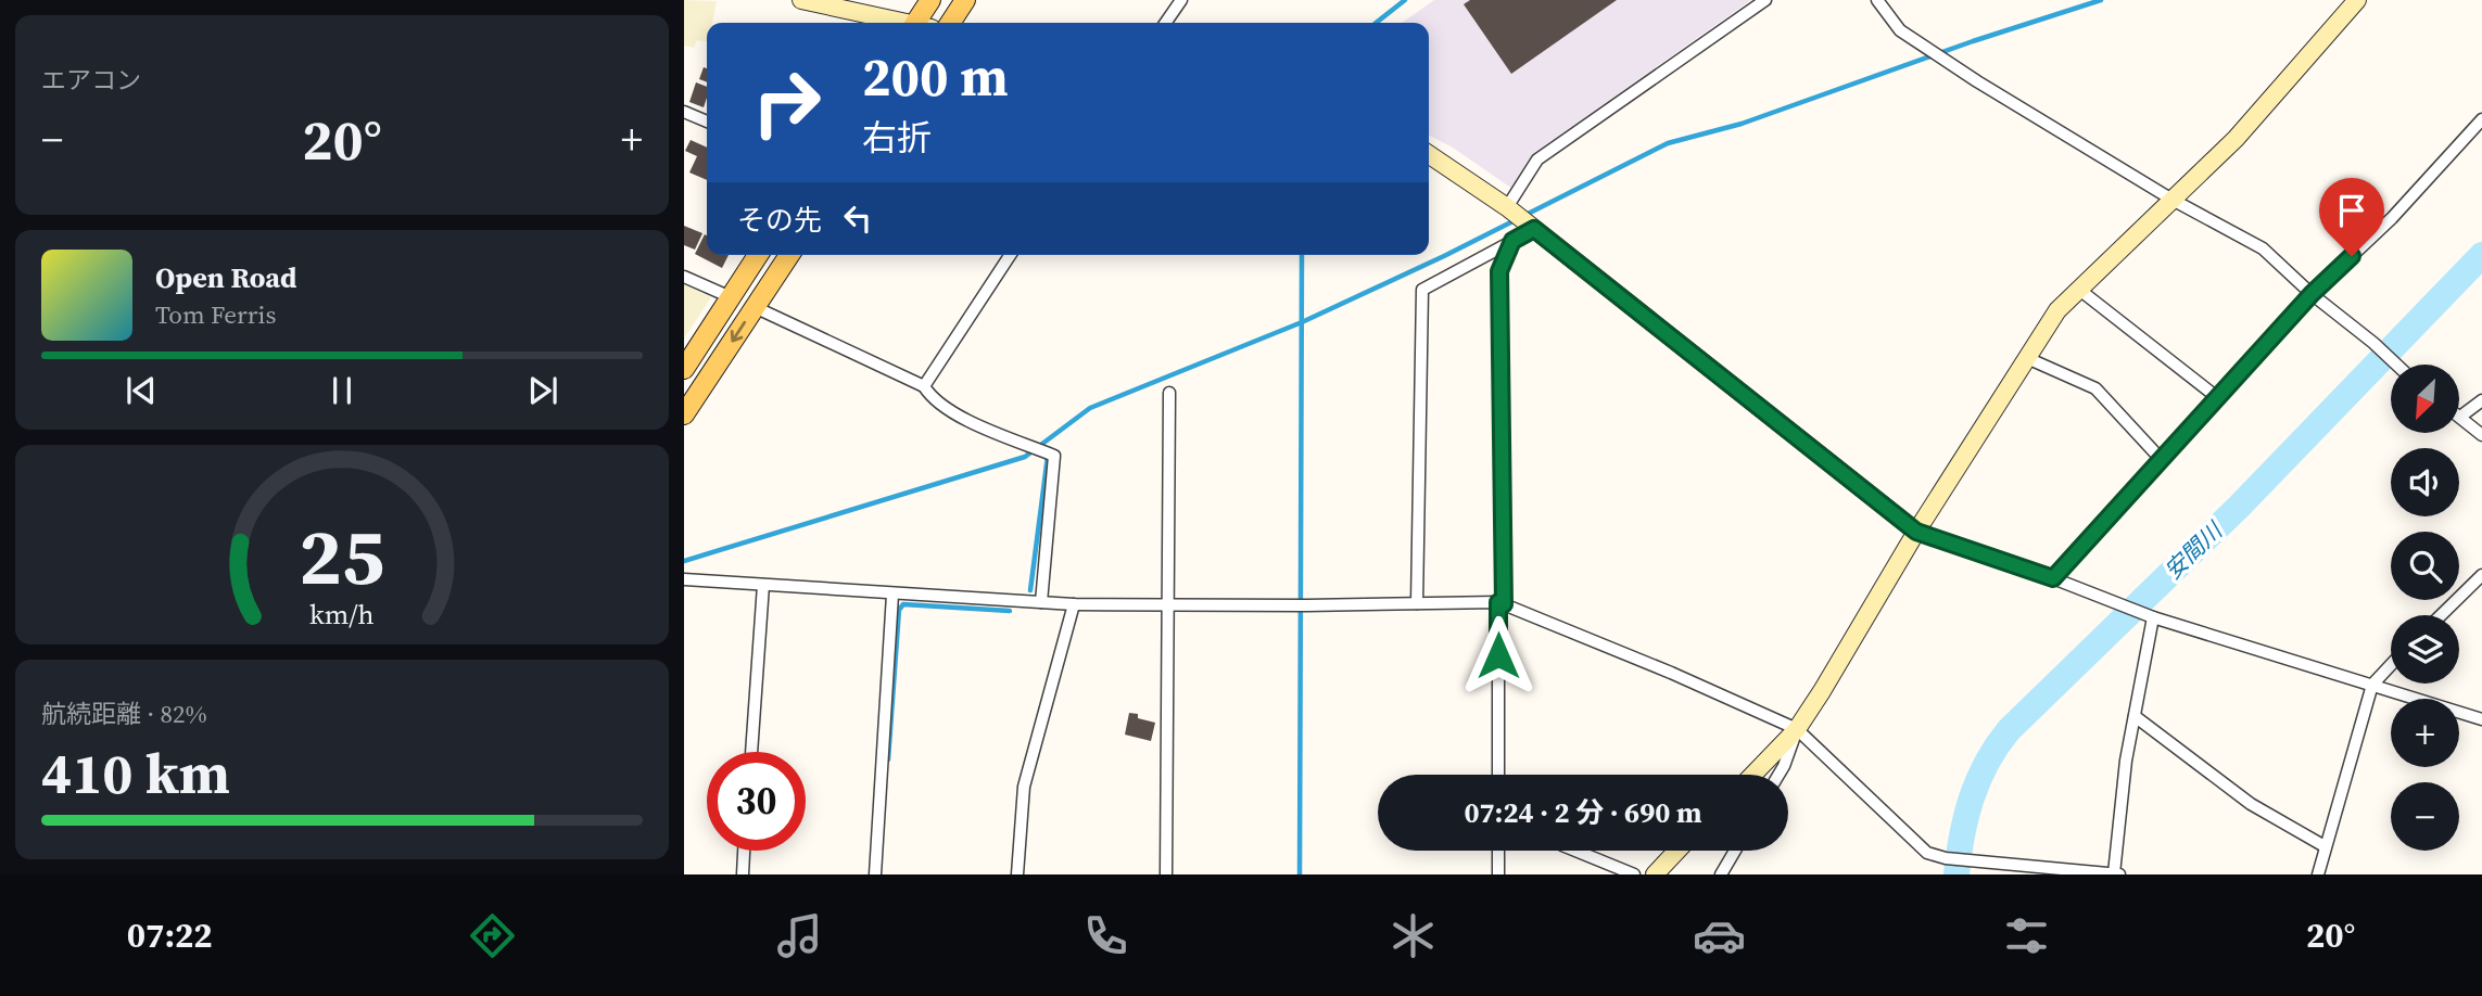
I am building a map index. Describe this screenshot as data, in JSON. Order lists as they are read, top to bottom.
{
  "water": ["安間川"],
  "north": "bottom left",
  "page": {
    "tile": [
      "エアコン",
      ["航続距離 · 82%", "410 km"]
    ],
    "turn": ["200 m", "右折"],
    "heat": ["−", "20°", "+"],
    "then": "その先",
    "song": ["Open Road", "Tom Ferris"],
    "map_buttons": ["+", "−"],
    "limit": "30",
    "trip": "07:24 · 2 分 · 690 m",
    "tabs": ["07:22", "20°"],
    "gauge": ["25", "km/h"]
  }
}
